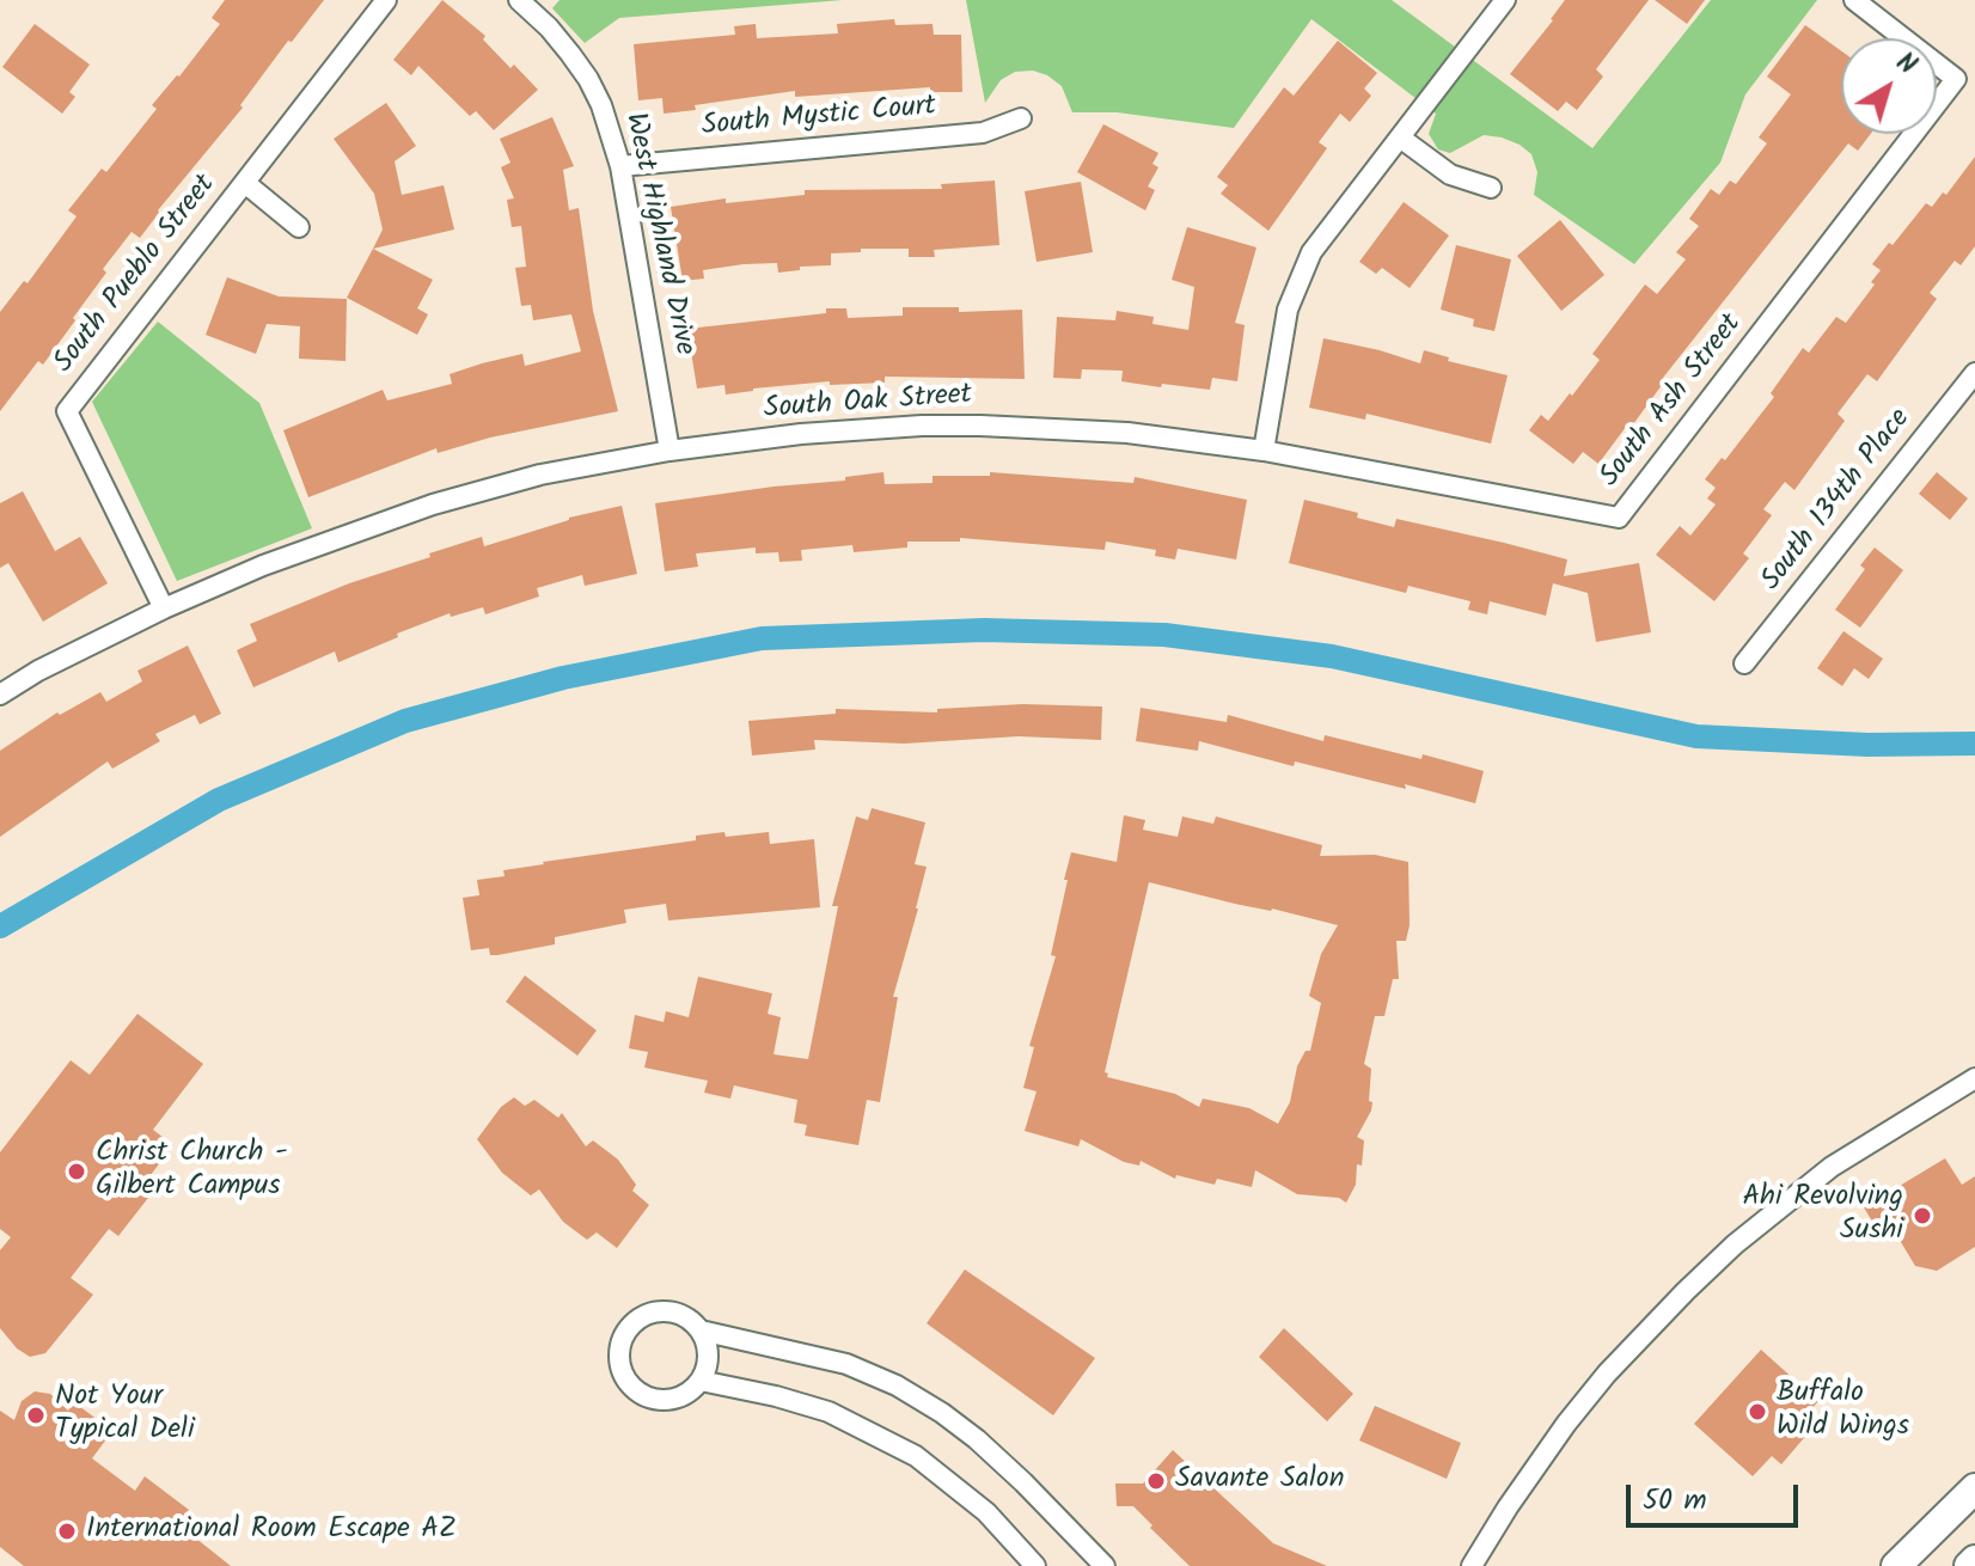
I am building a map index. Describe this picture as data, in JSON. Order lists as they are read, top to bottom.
{
  "streets": {
    "street": [
      "South Mystic Court",
      "West Highland Drive",
      "South Pueblo Street",
      "South Ash Street",
      "South Oak Street",
      "South 134th Place"
    ]
  },
  "crossings": [
    ["South Mystic Court", "West Highland Drive"],
    ["West Highland Drive", "South Oak Street"],
    ["South Pueblo Street", "South Oak Street"],
    ["South Ash Street", "South Oak Street"]
  ],
  "places": [
    "Christ Church - Gilbert Campus",
    "Ahi Revolving Sushi",
    "Buffalo Wild Wings",
    "Not Your Typical Deli",
    "Savante Salon",
    "International Room Escape AZ"
  ],
  "scale_bar": "50 m",
  "north": "top right"
}
